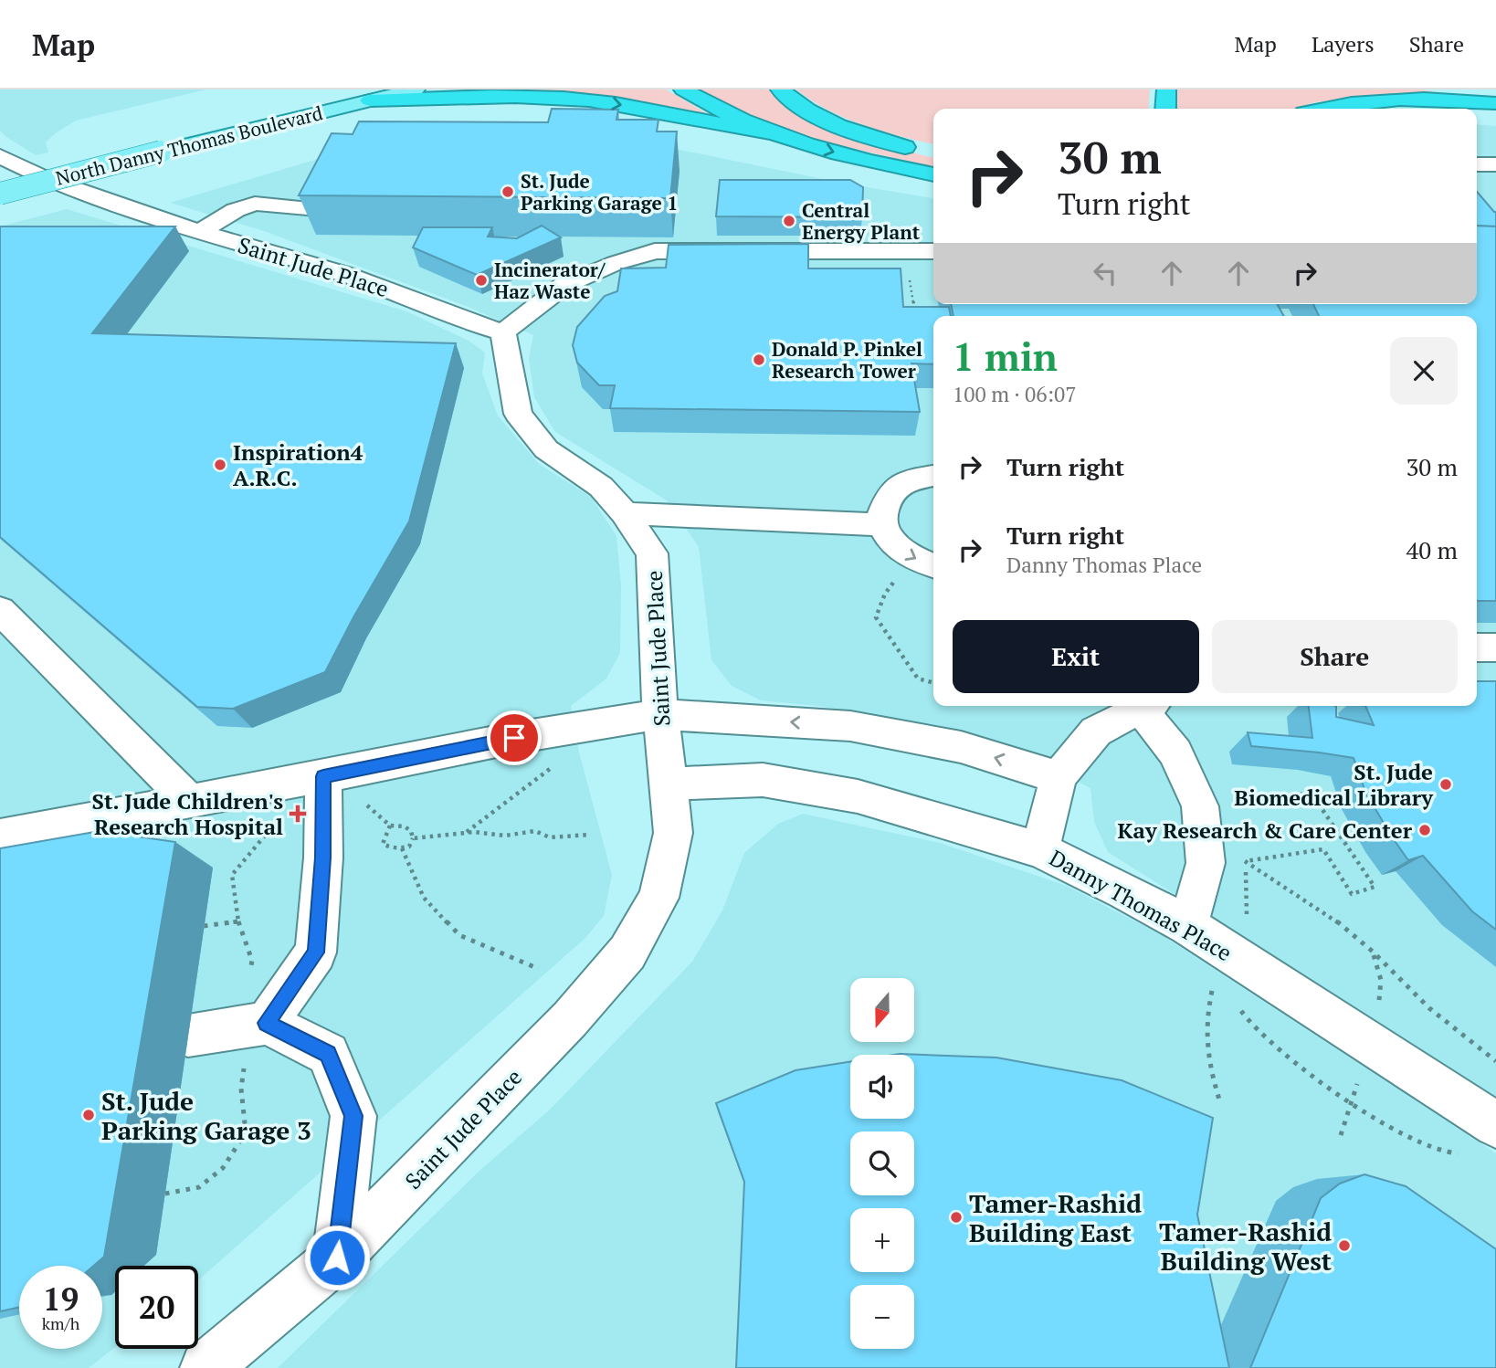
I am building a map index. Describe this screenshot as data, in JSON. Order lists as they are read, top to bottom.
{
  "streets": {
    "main road": ["North Danny Thomas Boulevard"],
    "street": ["Saint Jude Place", "Danny Thomas Place"]
  },
  "crossings": [
    ["Saint Jude Place", "Danny Thomas Place"]
  ],
  "places": {
    "other": [
      "St. Jude Parking Garage 1",
      "Central Energy Plant",
      "Incinerator/ Haz Waste",
      "Donald P. Pinkel Research Tower",
      "Inspiration4 A.R.C.",
      "St. Jude Biomedical Library",
      "Kay Research & Care Center",
      "St. Jude Parking Garage 3",
      "Tamer-Rashid Building East",
      "Tamer-Rashid Building West"
    ],
    "health": ["St. Jude Children's Research Hospital"]
  },
  "north": "bottom",
  "page": {
    "header": "Map",
    "nav": ["Map", "Layers", "Share"],
    "turn": ["30 m", "Turn right"],
    "heading": ["1 min", "100 m · 06:07"],
    "list": [
      {
        "name": "Turn right",
        "value": "30 m"
      },
      {
        "name": "Turn right",
        "note": "Danny Thomas Place",
        "value": "40 m"
      }
    ],
    "buttons": ["Exit", "Share"],
    "map_buttons": ["+", "−"],
    "speed": "19 km/h",
    "limit": "20"
  }
}
